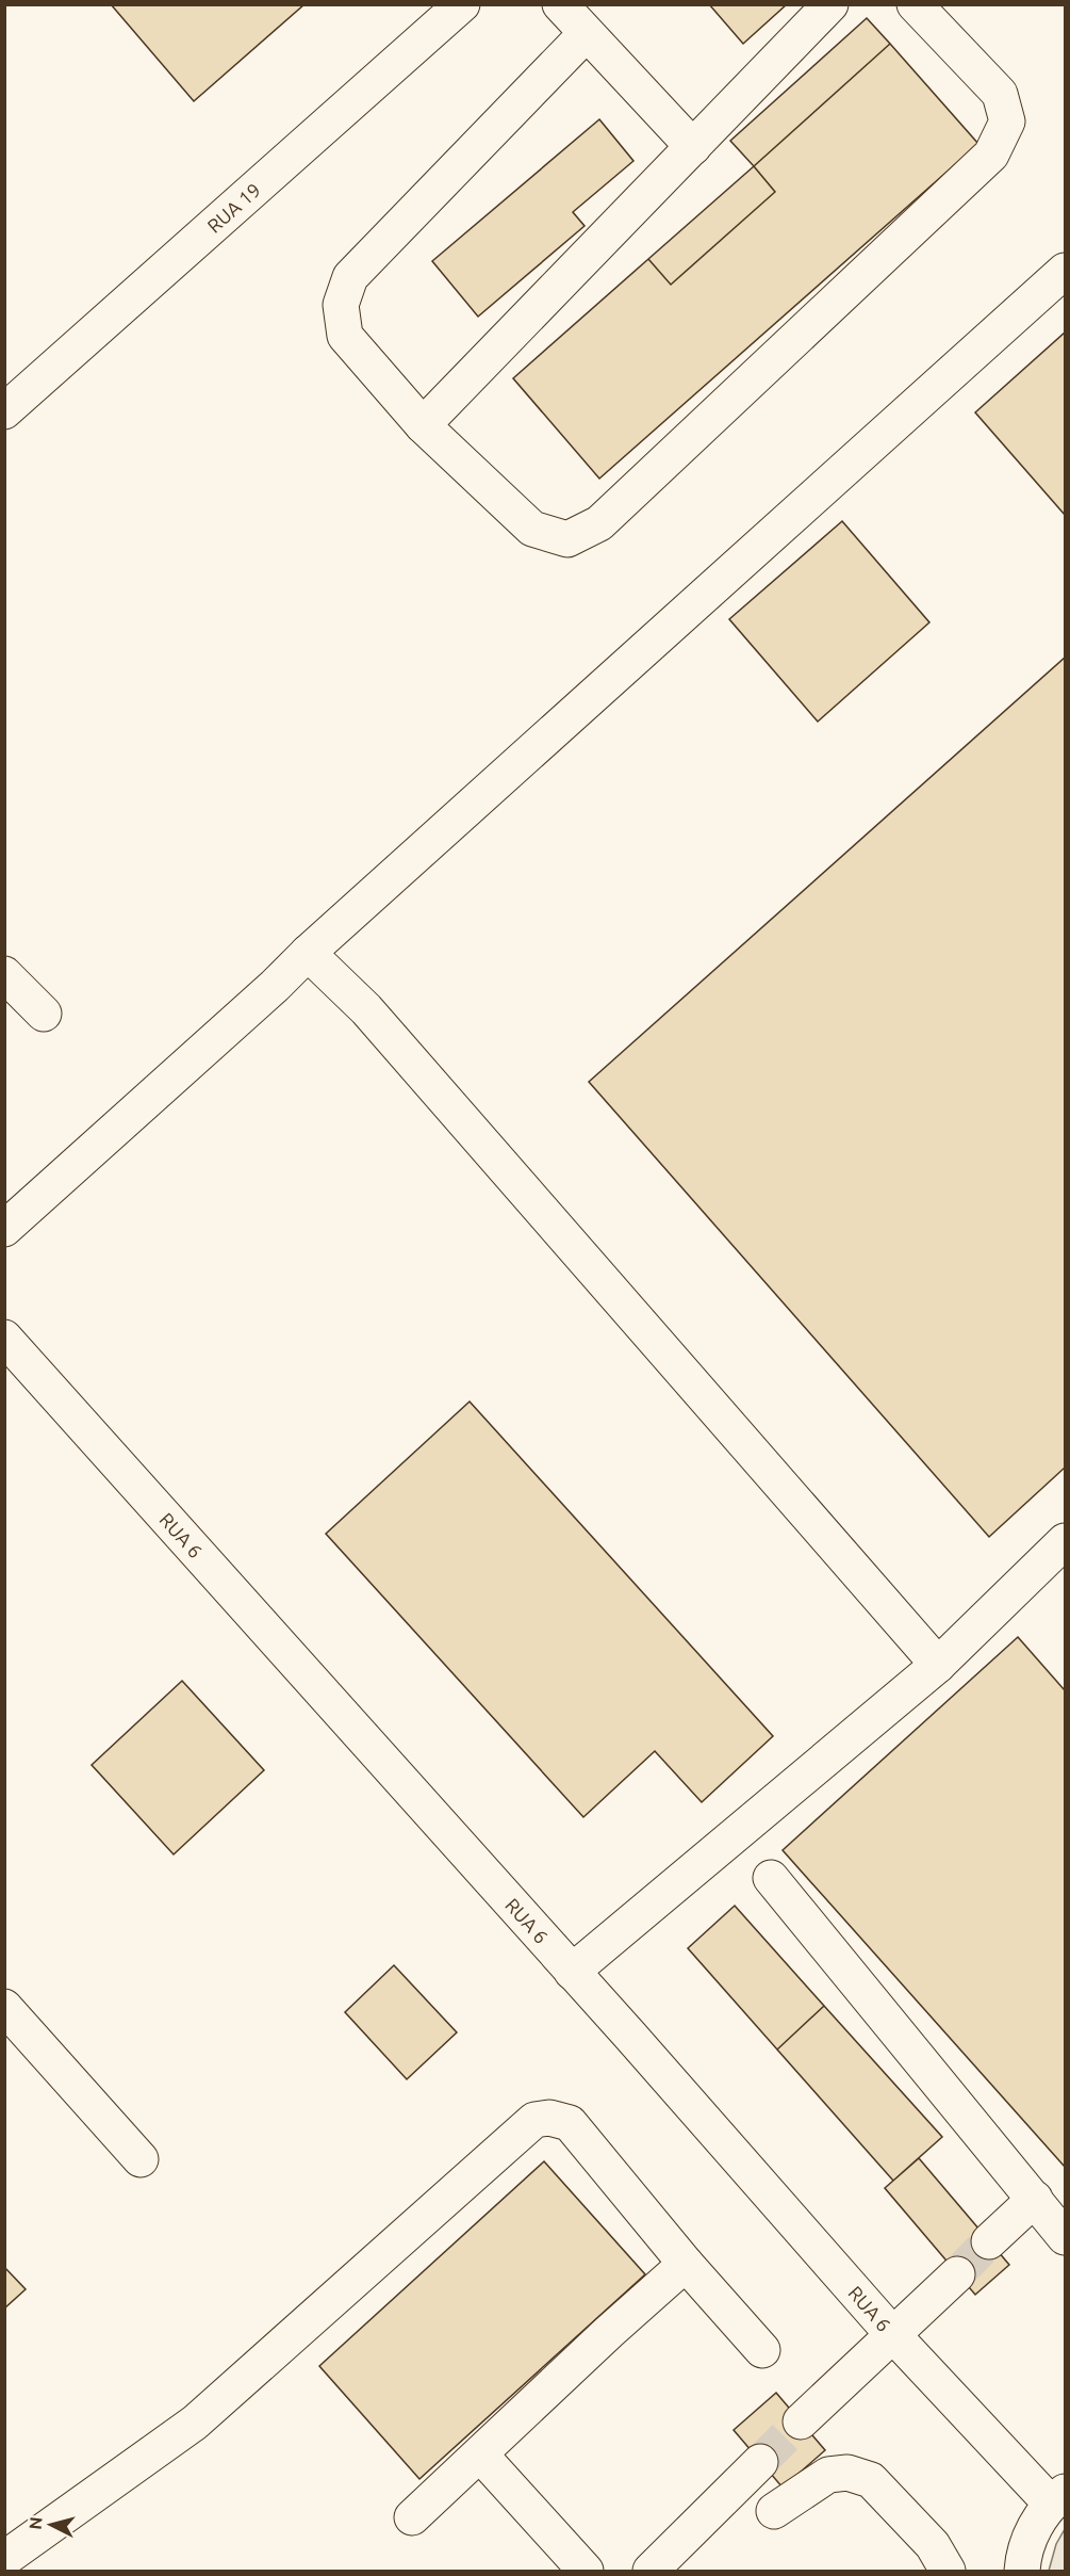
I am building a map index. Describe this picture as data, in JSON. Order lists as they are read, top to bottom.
{
  "streets": {
    "street": ["RUA 19", "RUA 6"]
  },
  "north": "left"
}
